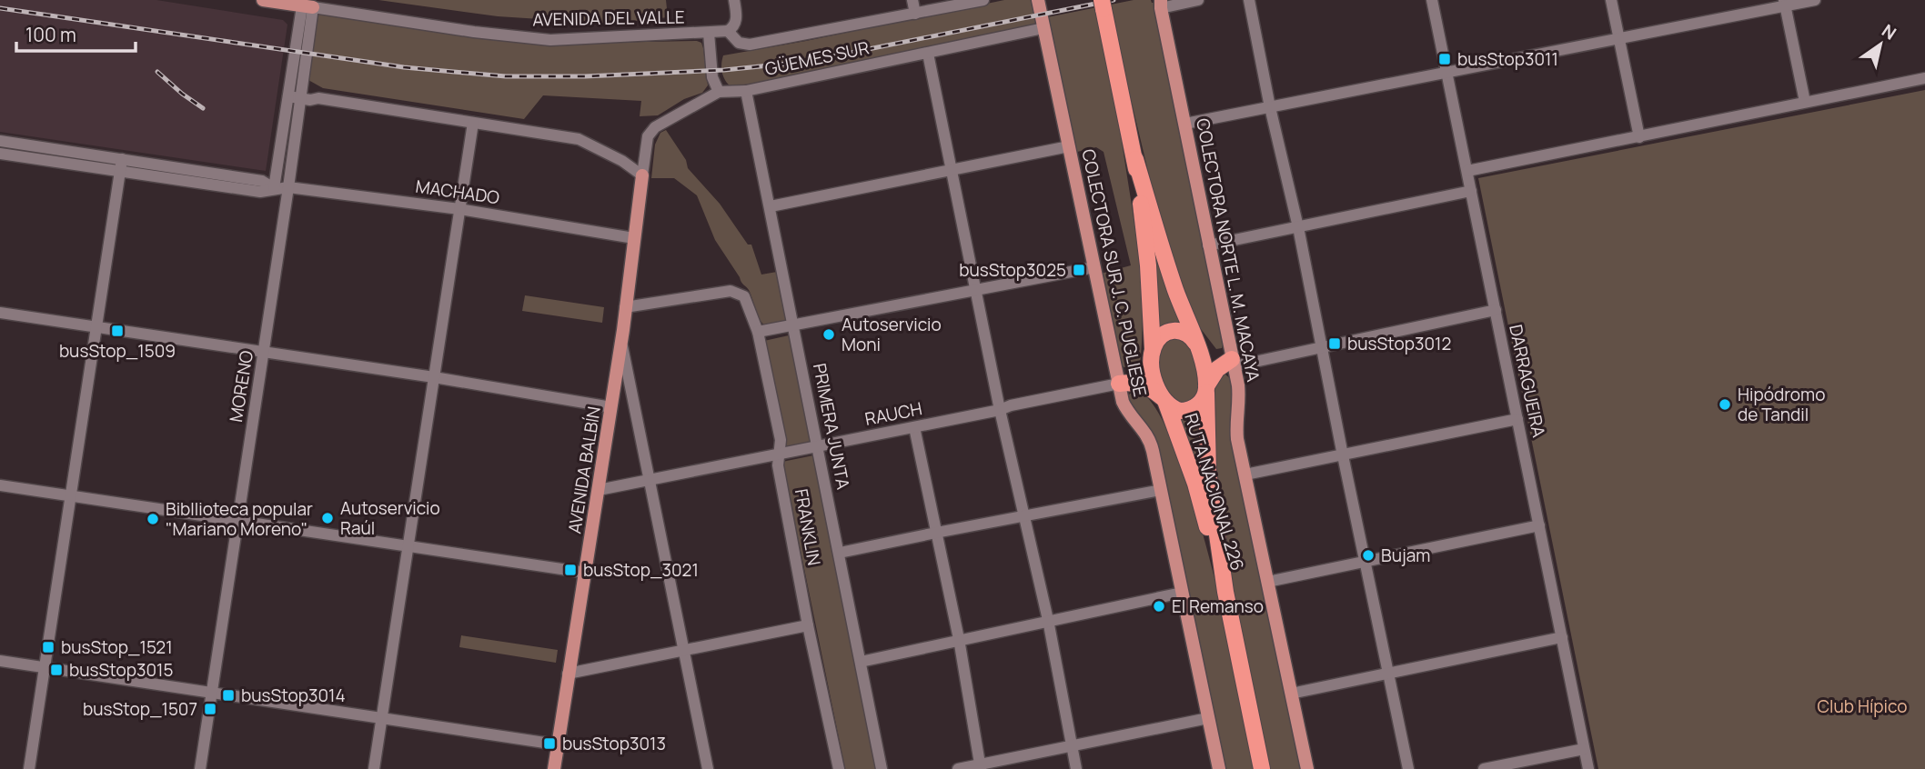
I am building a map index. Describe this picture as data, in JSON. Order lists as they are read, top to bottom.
{
  "streets": {
    "highway": ["RUTA NACIONAL 226"],
    "main road": [
      "AVENIDA DEL VALLE",
      "COLECTORA NORTE L. M. MACAYA",
      "COLECTORA SUR J. C. PUGLIESE",
      "AVENIDA BALBÍN"
    ],
    "street": [
      "GÜEMES SUR",
      "MACHADO",
      "DARRAGUEIRA",
      "MORENO",
      "RAUCH",
      "PRIMERA JUNTA",
      "FRANKLIN"
    ]
  },
  "crossings": [
    ["AVENIDA DEL VALLE", "MORENO"],
    ["GÜEMES SUR", "COLECTORA SUR J. C. PUGLIESE"],
    ["GÜEMES SUR", "PRIMERA JUNTA"],
    ["GÜEMES SUR", "AVENIDA BALBÍN"],
    ["MACHADO", "MORENO"],
    ["MACHADO", "AVENIDA BALBÍN"],
    ["COLECTORA SUR J. C. PUGLIESE", "RAUCH"],
    ["RAUCH", "PRIMERA JUNTA"],
    ["RAUCH", "AVENIDA BALBÍN"],
    ["RAUCH", "FRANKLIN"],
    ["AVENIDA BALBÍN", "FRANKLIN"]
  ],
  "parks": ["Club Hípico"],
  "places": {
    "transit": [
      "busStop3011",
      "busStop3025",
      "busStop_1509",
      "busStop3012",
      "busStop_3021",
      "busStop_1521",
      "busStop3015",
      "busStop3014",
      "busStop_1507",
      "busStop3013"
    ],
    "other": [
      "Autoservicio Moni",
      "Hipódromo de Tandil",
      "Autoservicio Raúl",
      "Bibllioteca popular \"Mariano Moreno\"",
      "Bujam",
      "El Remanso"
    ]
  },
  "scale_bar": "100 m",
  "north": "top right"
}
